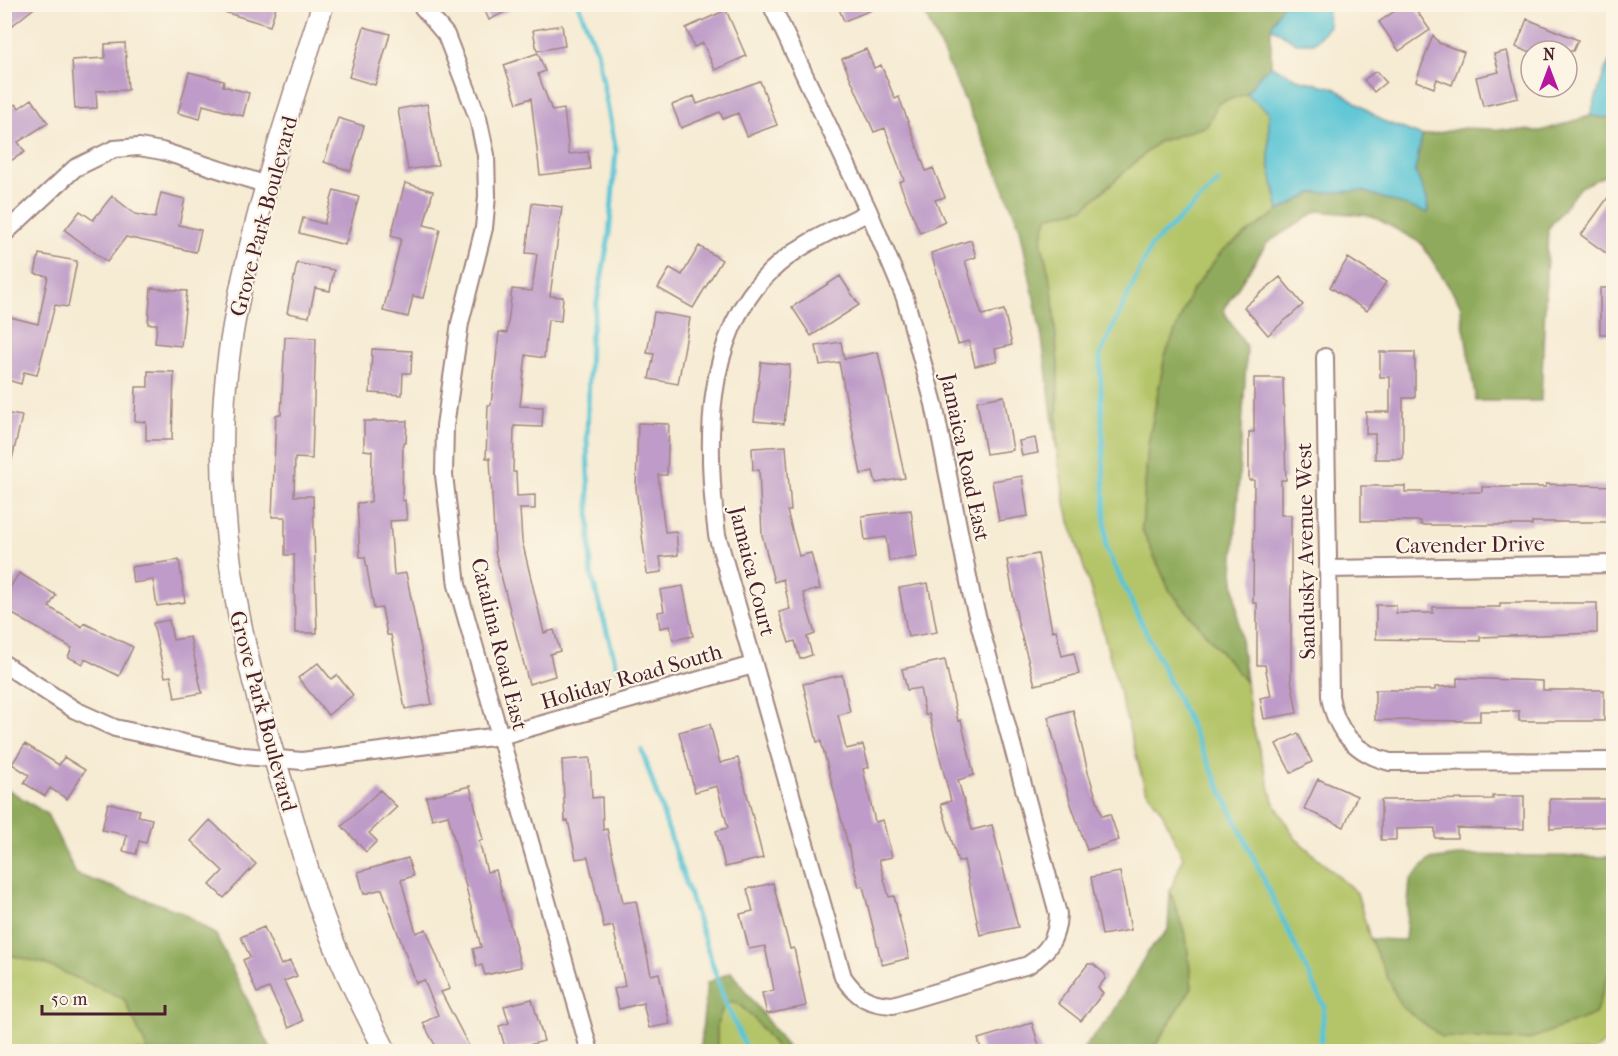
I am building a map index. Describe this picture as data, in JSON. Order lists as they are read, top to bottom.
{
  "streets": {
    "street": [
      "Grove Park Boulevard",
      "Jamaica Road East",
      "Cavender Drive",
      "Sandusky Avenue West",
      "Jamaica Court",
      "Catalina Road East",
      "Holiday Road South"
    ]
  },
  "crossings": [
    ["Grove Park Boulevard", "Holiday Road South"],
    ["Jamaica Road East", "Jamaica Court"],
    ["Cavender Drive", "Sandusky Avenue West"],
    ["Jamaica Court", "Holiday Road South"],
    ["Catalina Road East", "Holiday Road South"]
  ],
  "scale_bar": "50 m",
  "north": "top"
}
